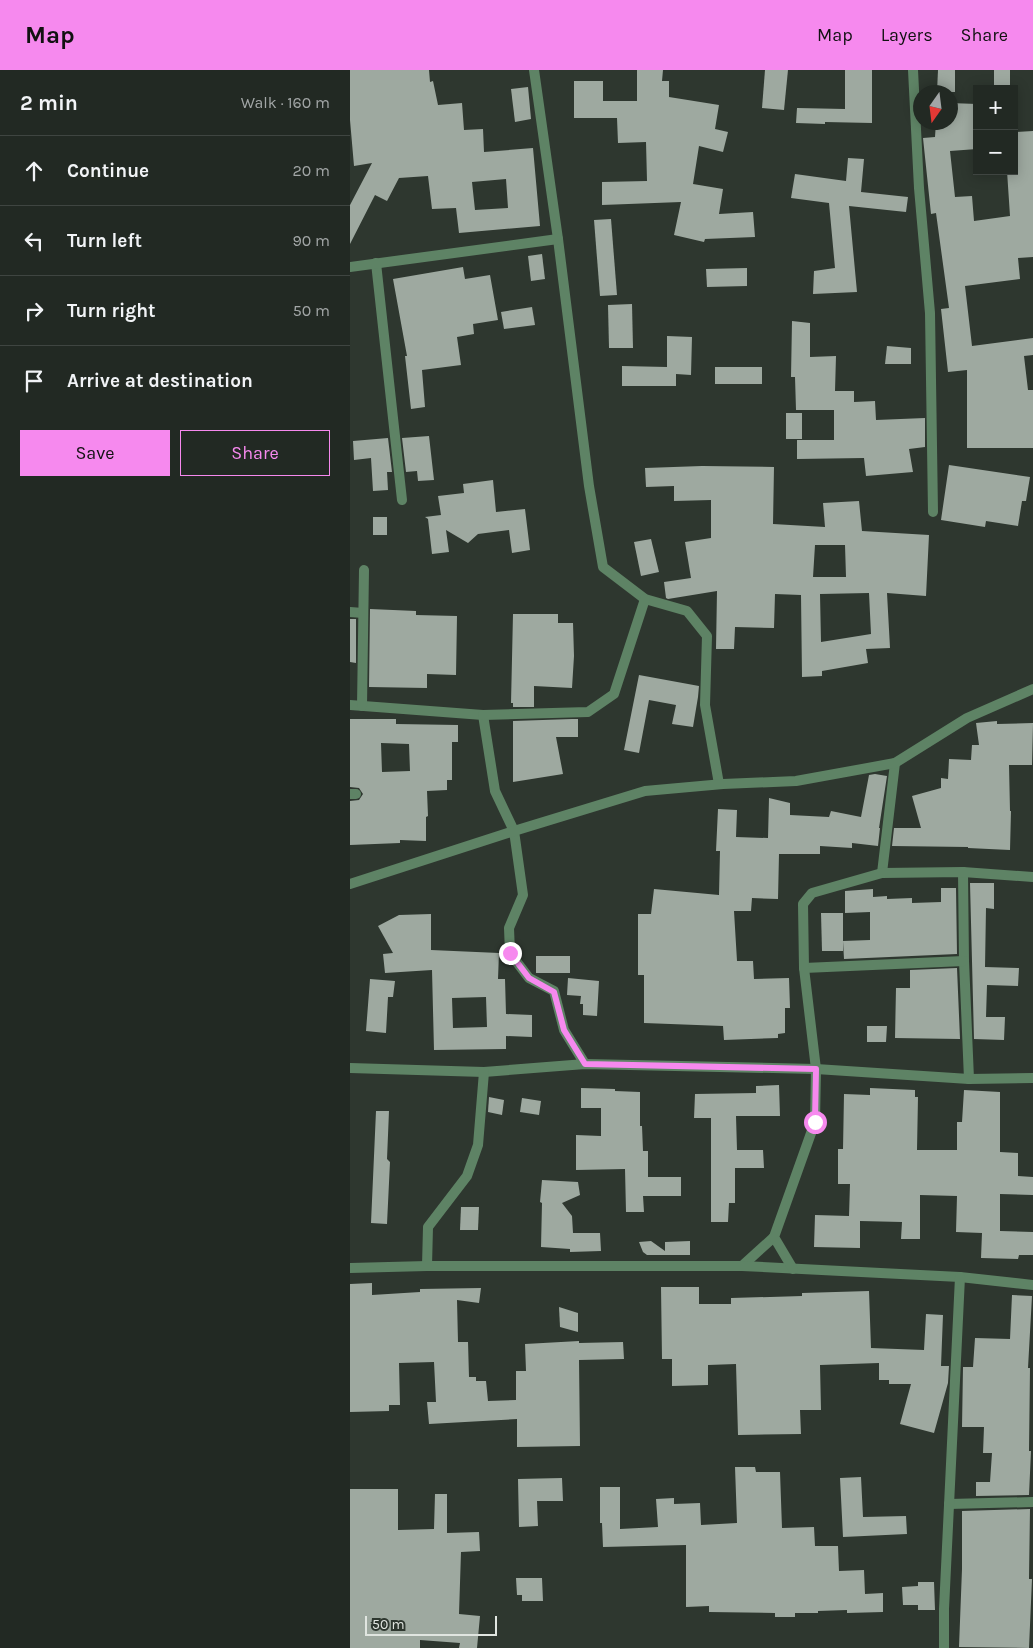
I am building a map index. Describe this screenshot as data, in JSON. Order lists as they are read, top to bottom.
{
  "scale_bar": "50 m",
  "north": "bottom",
  "page": {
    "header": "Map",
    "nav": ["Map", "Layers", "Share"],
    "heading": ["2 min", "Walk · 160 m"],
    "map_buttons": ["+", "−"],
    "list": [
      ["Continue", "20 m"],
      ["Turn left", "90 m"],
      ["Turn right", "50 m"],
      "Arrive at destination"
    ],
    "buttons": ["Save", "Share"],
    "scale": "50 m"
  }
}
